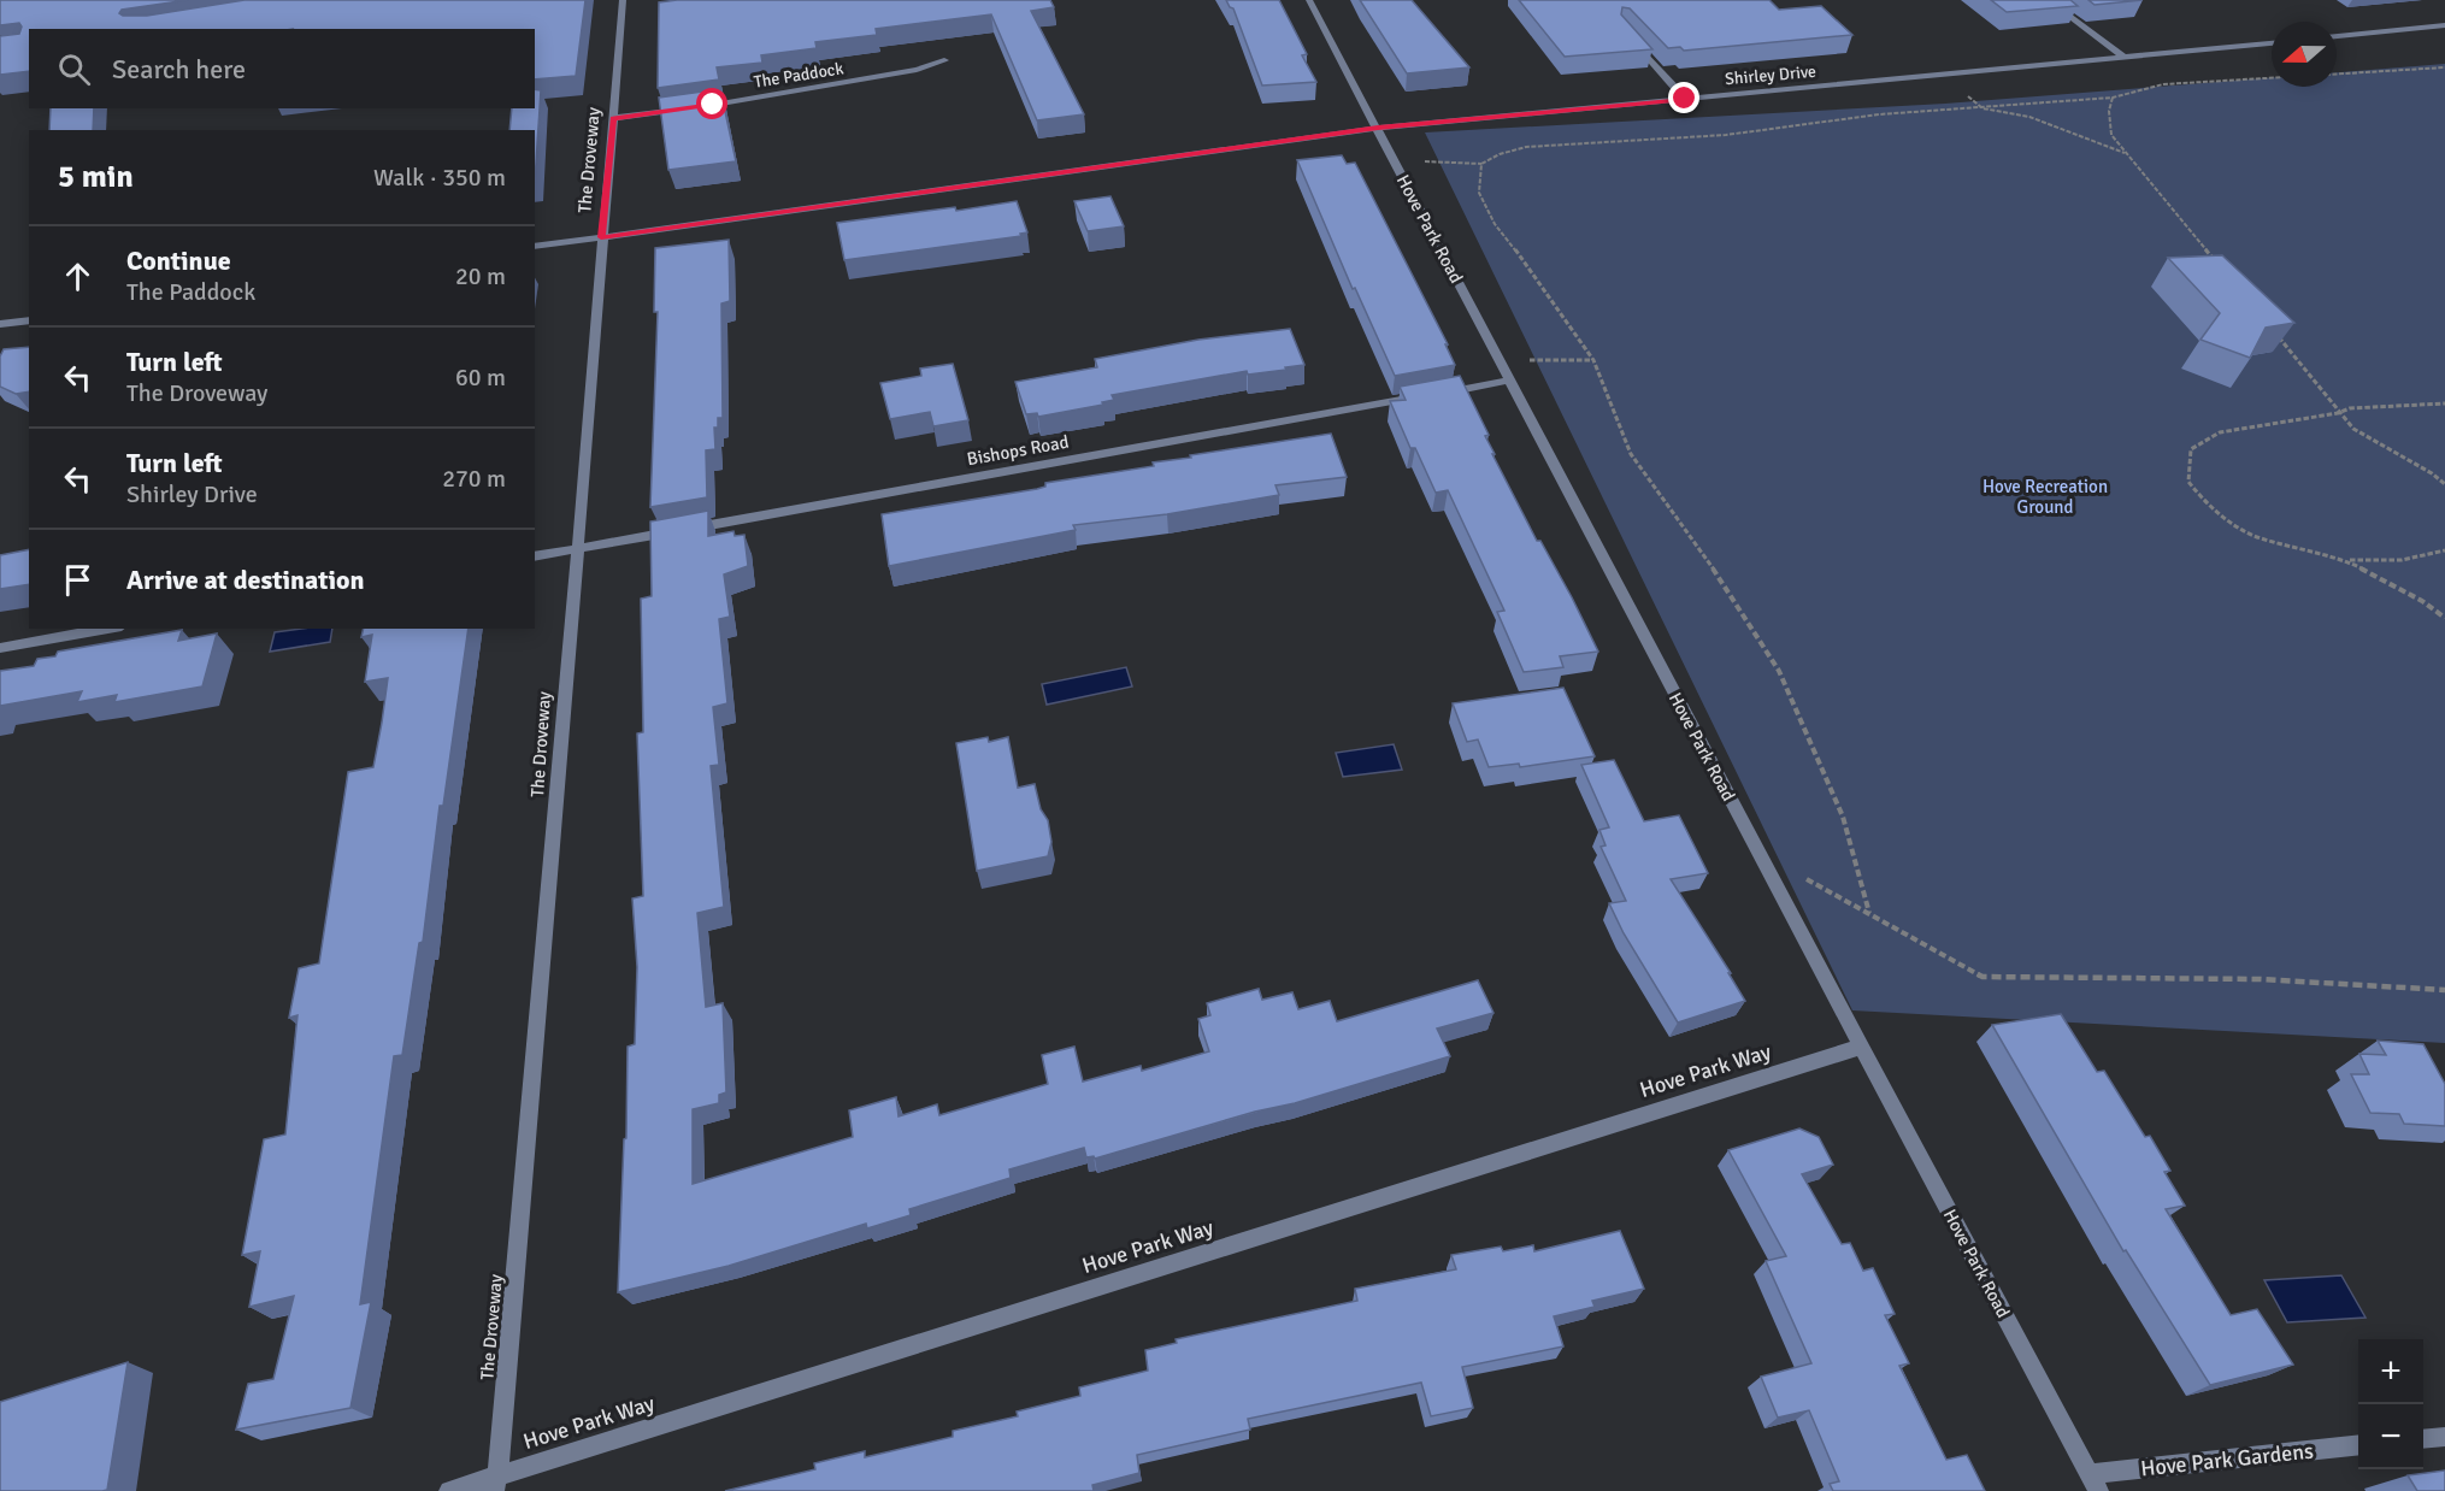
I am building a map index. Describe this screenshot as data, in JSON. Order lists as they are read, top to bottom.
{
  "streets": {
    "street": [
      "The Paddock",
      "Shirley Drive",
      "The Droveway",
      "Hove Park Road",
      "Bishops Road",
      "Hove Park Way",
      "Hove Park Gardens"
    ]
  },
  "crossings": [
    ["Shirley Drive", "The Droveway"],
    ["Shirley Drive", "Hove Park Road"],
    ["The Droveway", "Hove Park Way"],
    ["Hove Park Road", "Hove Park Way"],
    ["Hove Park Road", "Hove Park Gardens"]
  ],
  "parks": ["Hove Recreation Ground"],
  "north": "left",
  "page": {
    "search": "Search here",
    "heading": ["5 min", "Walk · 350 m"],
    "list": [
      ["Continue", "The Paddock", "20 m"],
      ["Turn left", "The Droveway", "60 m"],
      ["Turn left", "Shirley Drive", "270 m"],
      "Arrive at destination"
    ],
    "map_buttons": ["+", "−"]
  }
}
